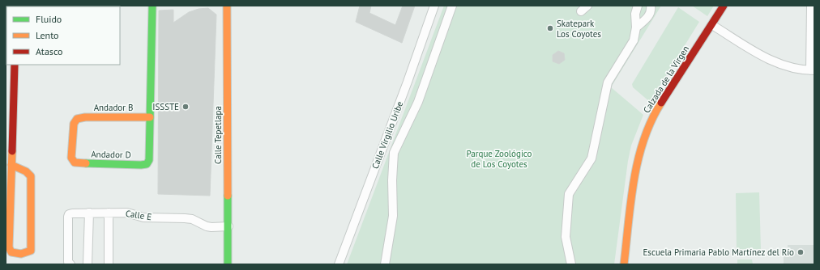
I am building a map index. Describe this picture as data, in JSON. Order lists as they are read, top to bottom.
{
  "streets": {
    "street": [
      "Calzada de la Virgen",
      "Andador B",
      "Calle Tepetlapa",
      "Calle Virgilio Uribe",
      "Andador D",
      "Calle E"
    ]
  },
  "crossings": [
    ["Andador B", "Andador D"],
    ["Calle Tepetlapa", "Calle E"]
  ],
  "parks": ["Parque Zoológico de Los Coyotes"],
  "places": ["Skatepark Los Coyotes", "ISSSTE", "Escuela Primaria Pablo Martínez del Río"],
  "legend": ["Fluido", "Lento", "Atasco"]
}
